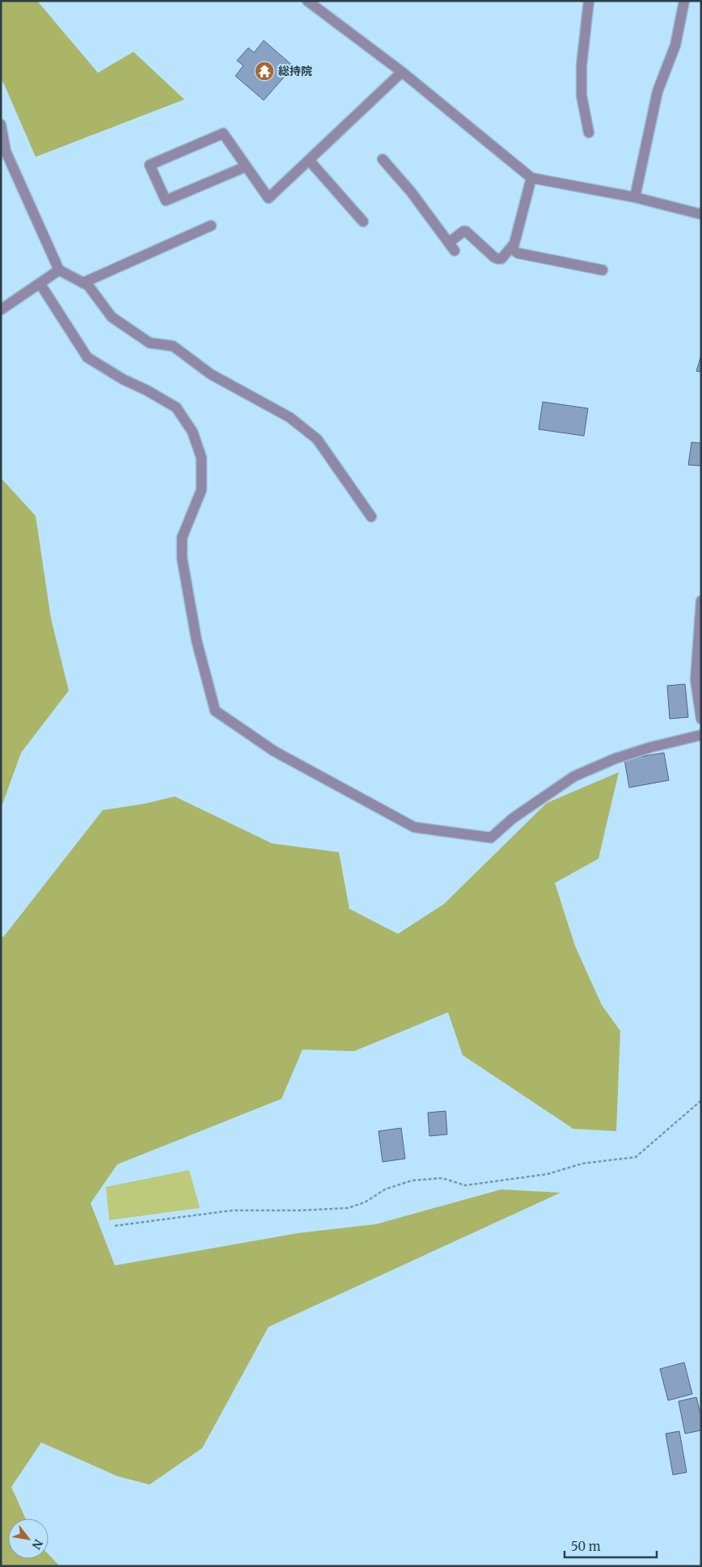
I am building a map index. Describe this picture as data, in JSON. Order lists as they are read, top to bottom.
{
  "places": {
    "temple": ["総持院"]
  },
  "scale_bar": "50 m",
  "north": "bottom right"
}
